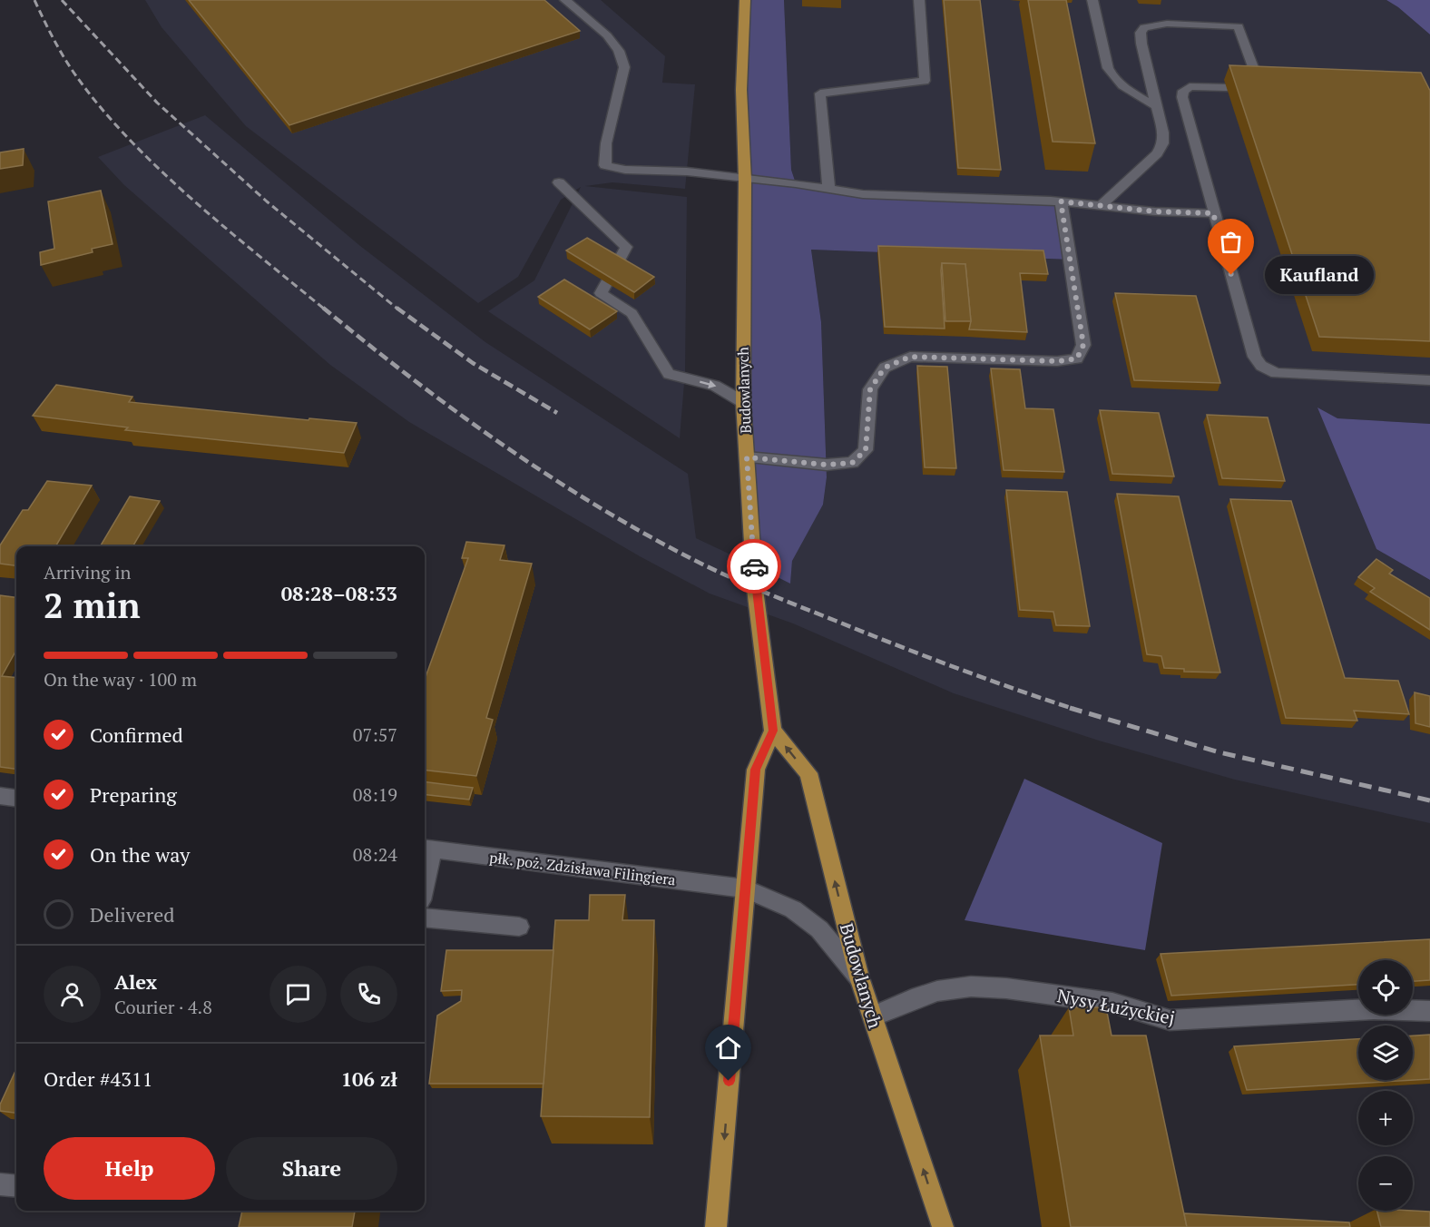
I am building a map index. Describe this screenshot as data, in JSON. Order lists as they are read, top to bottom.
{
  "streets": {
    "main road": ["Budowlanych"],
    "street": ["płk. poż. Zdzisława Filingiera", "Nysy Łużyckiej"]
  },
  "crossings": [
    ["Budowlanych", "płk. poż. Zdzisława Filingiera"],
    ["Budowlanych", "Nysy Łużyckiej"]
  ],
  "one_way": ["Budowlanych"],
  "places": ["Kaufland"],
  "page": {
    "bubble": "Kaufland",
    "heading": ["2 min", "Arriving in", "08:28–08:33"],
    "panel": [
      "Alex",
      "Courier · 4.8",
      "Order #4311",
      "106 zł"
    ],
    "bar": "On the way · 100 m",
    "list": [
      ["Confirmed", "07:57"],
      ["Preparing", "08:19"],
      ["On the way", "08:24"],
      "Delivered"
    ],
    "map_buttons": ["+", "−"],
    "buttons": ["Help", "Share"]
  }
}
